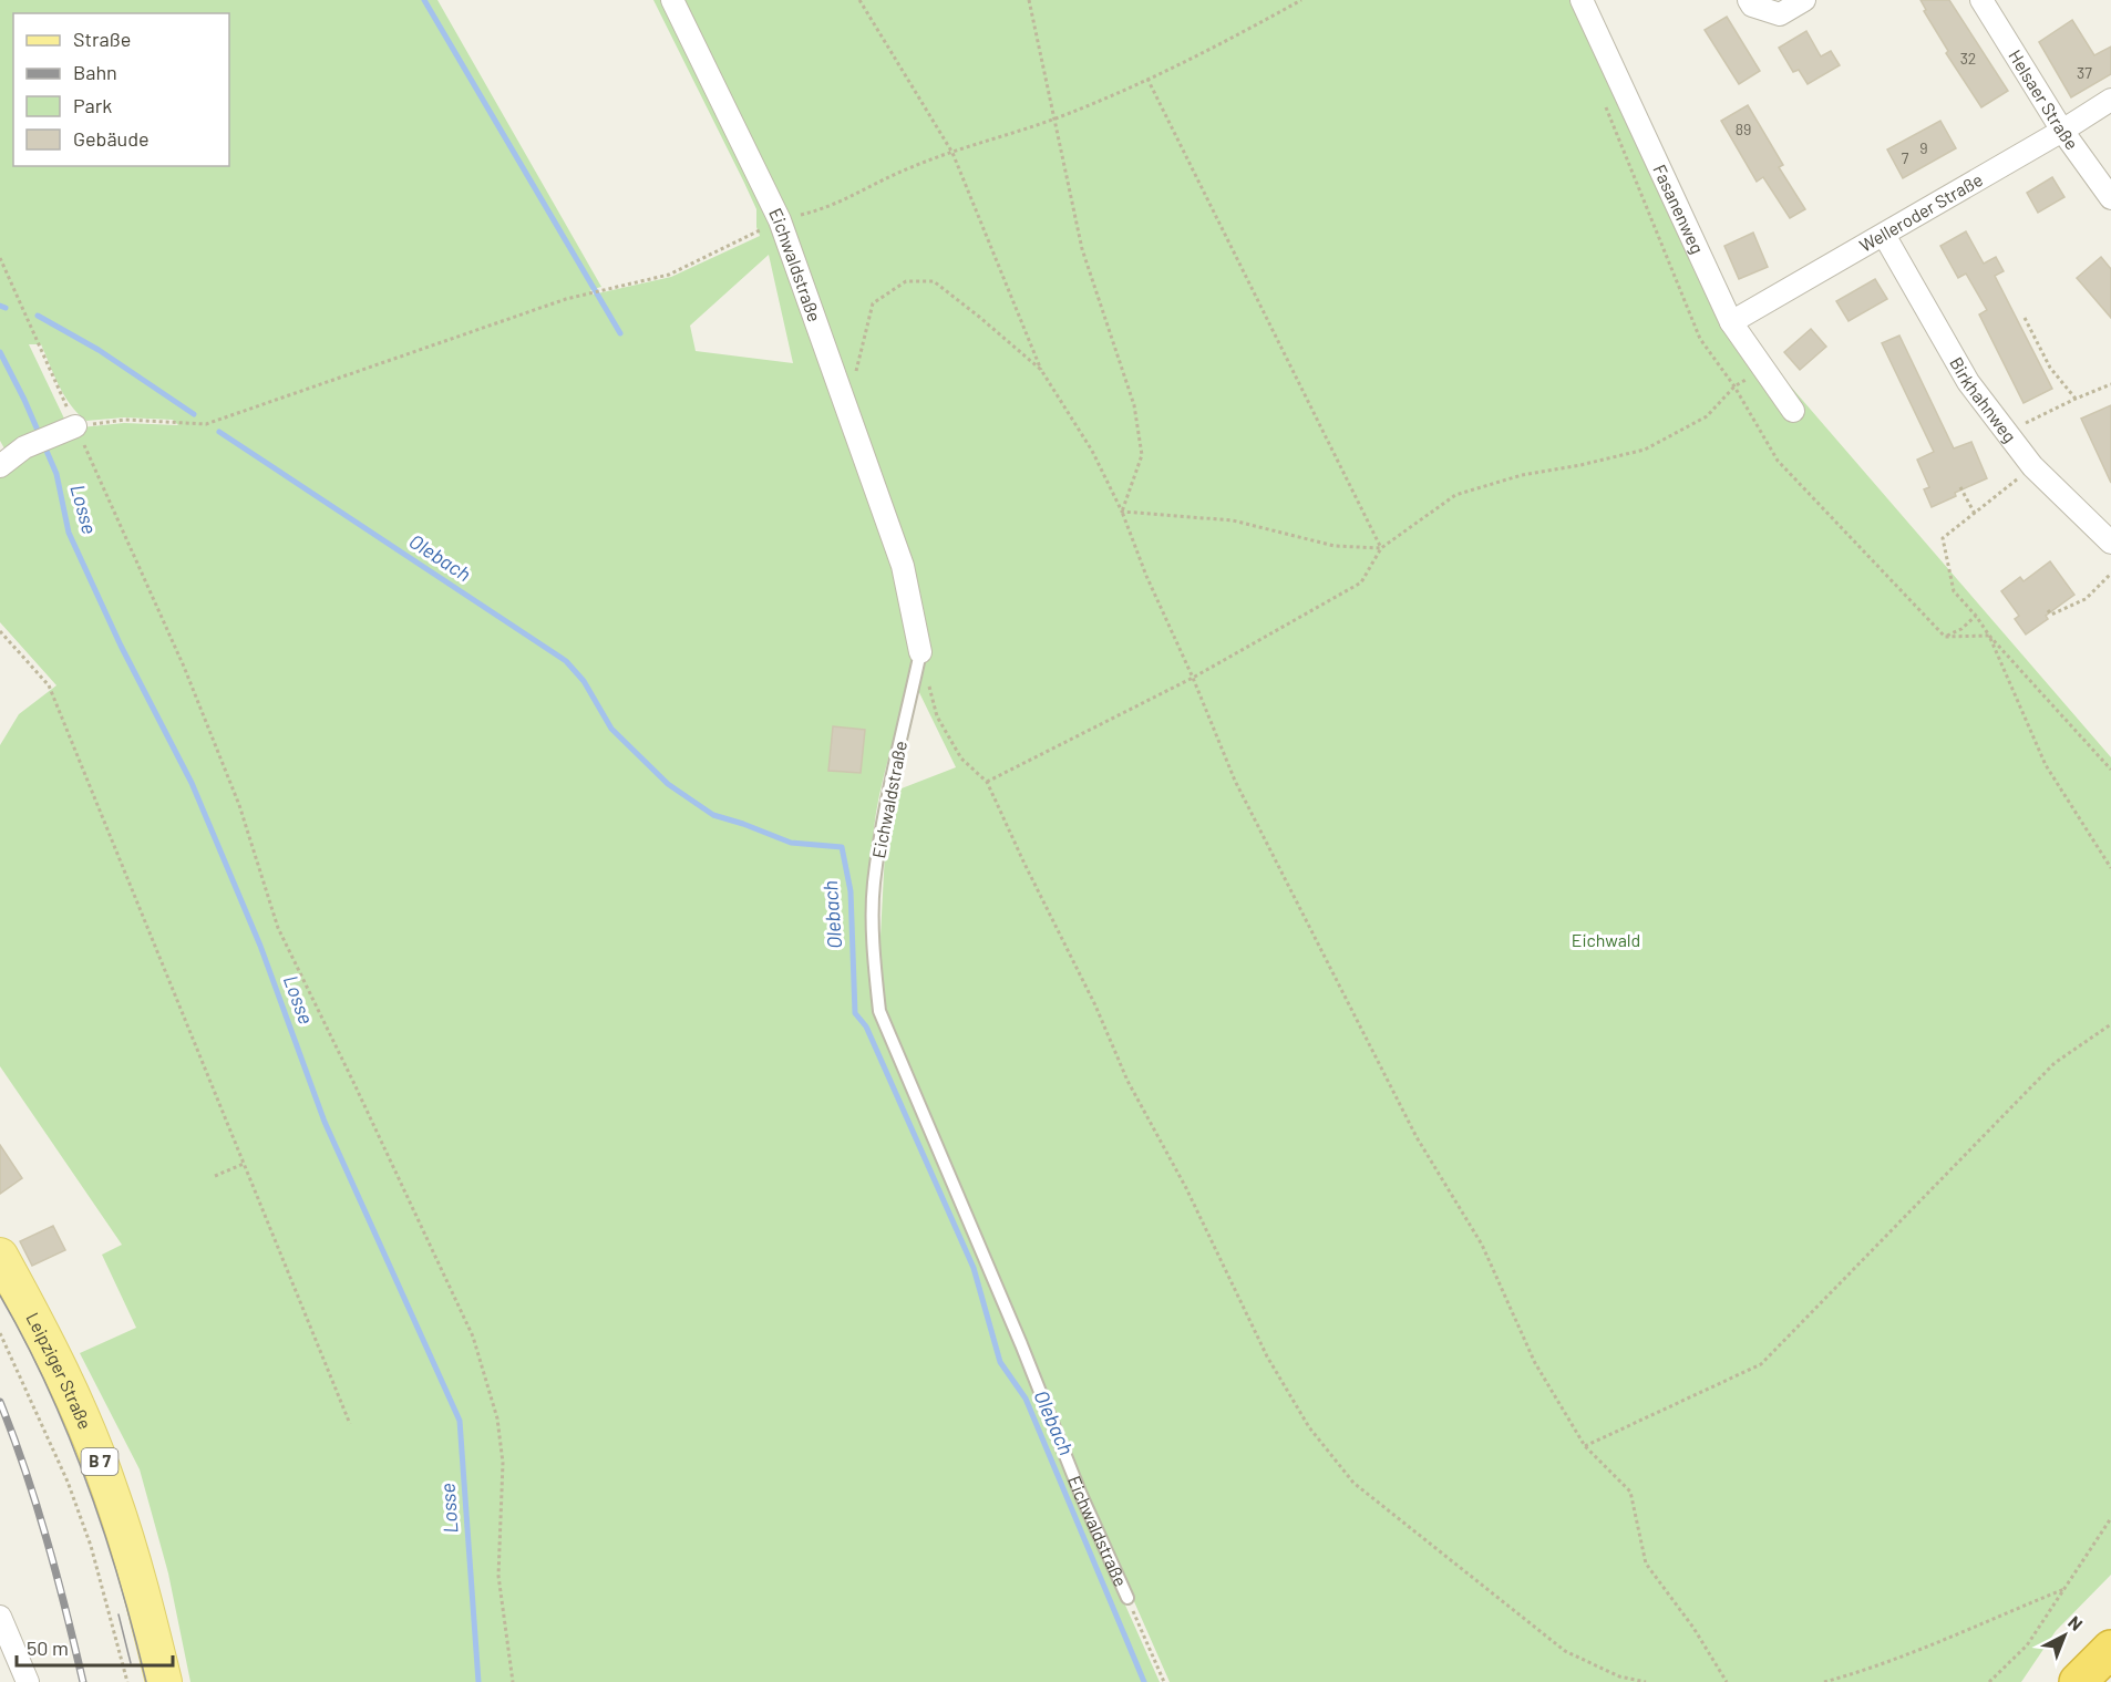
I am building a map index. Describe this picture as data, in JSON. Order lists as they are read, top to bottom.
{
  "streets": {
    "main road": ["Leipziger Straße", "B 7"],
    "street": [
      "Helsaer Straße",
      "Fasanenweg",
      "Welleroder Straße",
      "Eichwaldstraße",
      "Birkhahnweg"
    ]
  },
  "crossings": [
    ["Helsaer Straße", "Welleroder Straße"],
    ["Fasanenweg", "Welleroder Straße"],
    ["Welleroder Straße", "Birkhahnweg"]
  ],
  "water": ["Losse", "Olebach"],
  "parks": ["Eichwald"],
  "house_numbers": [
    "32",
    "37",
    "89",
    "9",
    "7"
  ],
  "legend": [
    "Straße",
    "Bahn",
    "Park",
    "Gebäude"
  ],
  "scale_bar": "50 m",
  "north": "top right"
}
